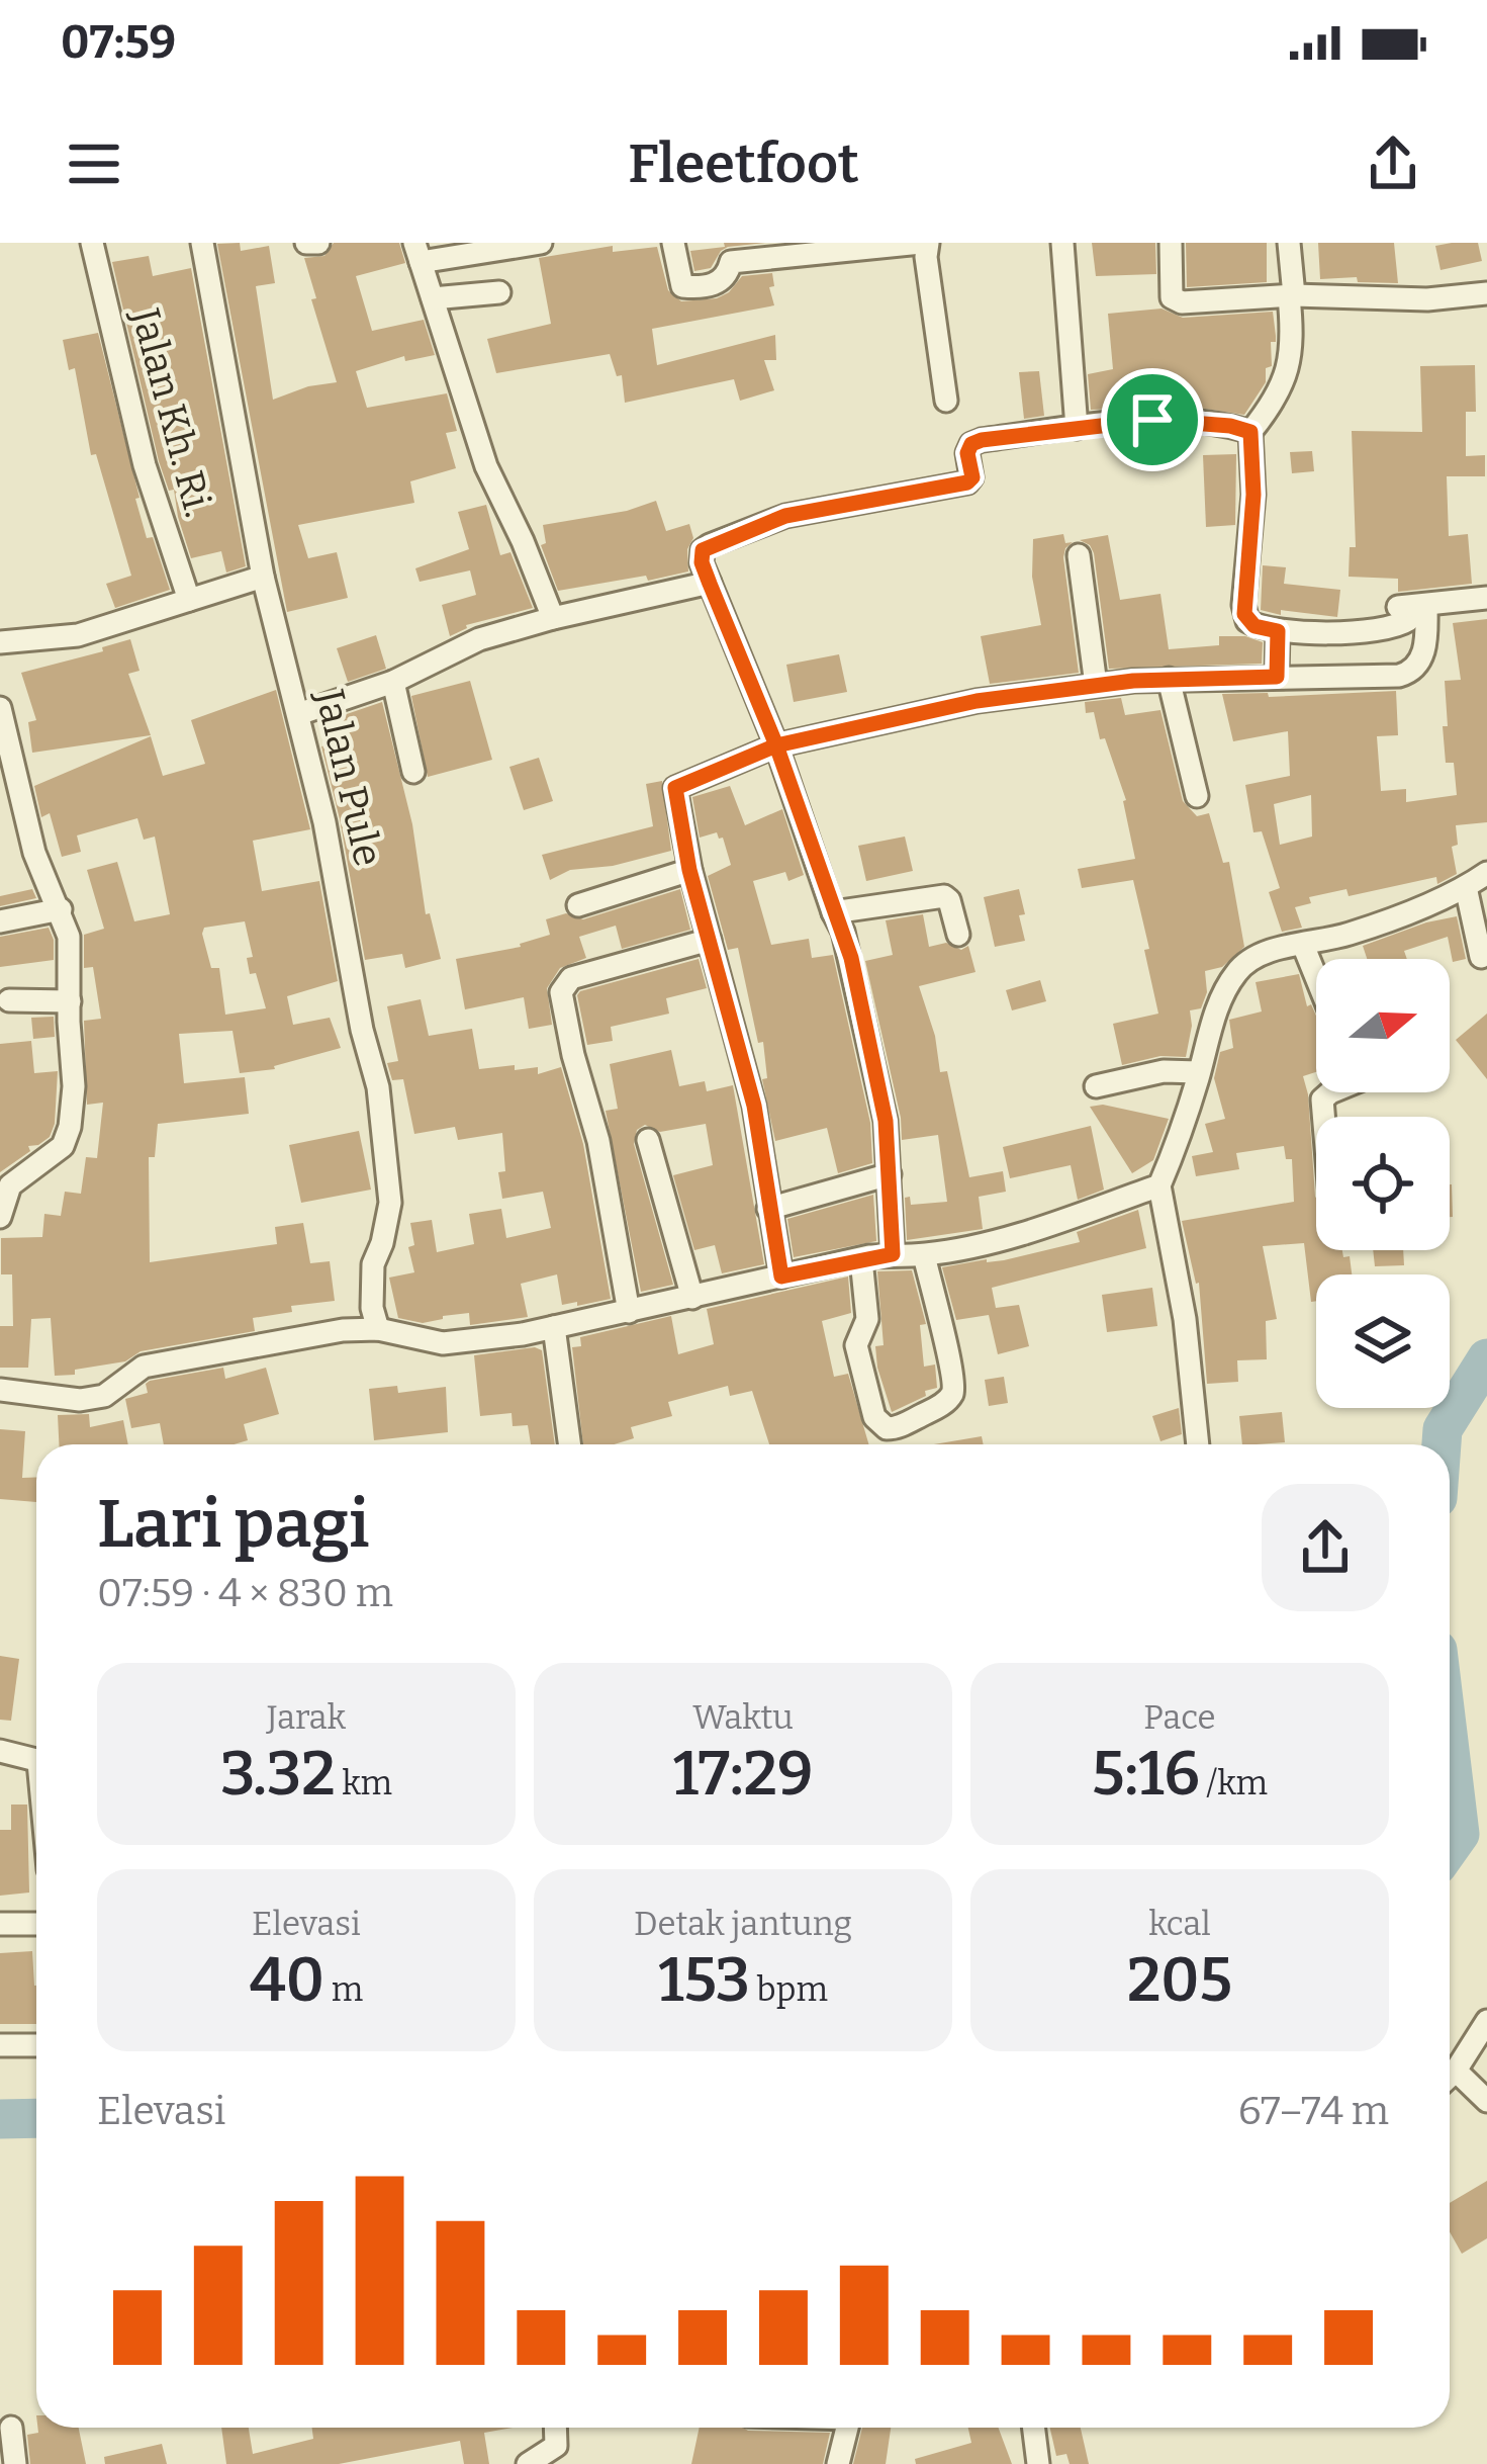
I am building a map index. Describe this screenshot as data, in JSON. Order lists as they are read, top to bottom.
{
  "streets": {
    "street": ["Jalan Kh. Ri.", "Jalan Pule"]
  },
  "north": "right",
  "page": {
    "status": "07:59",
    "header": "Fleetfoot",
    "heading": ["Lari pagi", "07:59 · 4 × 830 m"],
    "stats": [
      ["Jarak", "3.32 km"],
      ["Waktu", "17:29"],
      ["Pace", "5:16 /km"],
      ["Elevasi", "40 m"],
      ["Detak jantung", "153 bpm"],
      ["kcal", "205"]
    ],
    "chart": ["Elevasi", "67–74 m"]
  }
}
